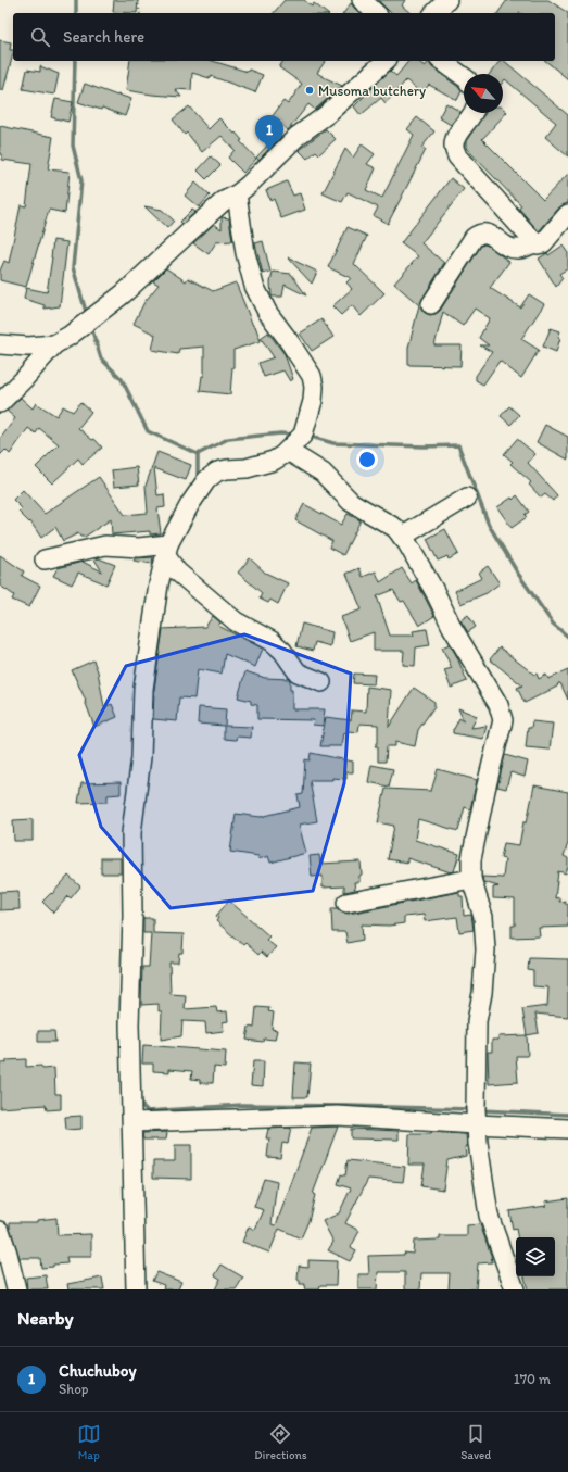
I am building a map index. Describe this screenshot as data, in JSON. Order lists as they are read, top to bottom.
{
  "places": ["Musoma butchery"],
  "north": "top left",
  "page": {
    "search": "Search here",
    "pins": "1",
    "heading": "Nearby",
    "list": [
      {
        "mark": "1",
        "name": "Chuchuboy",
        "note": "Shop",
        "value": "170 m"
      }
    ],
    "nav": ["Map", "Directions", "Saved"]
  }
}
